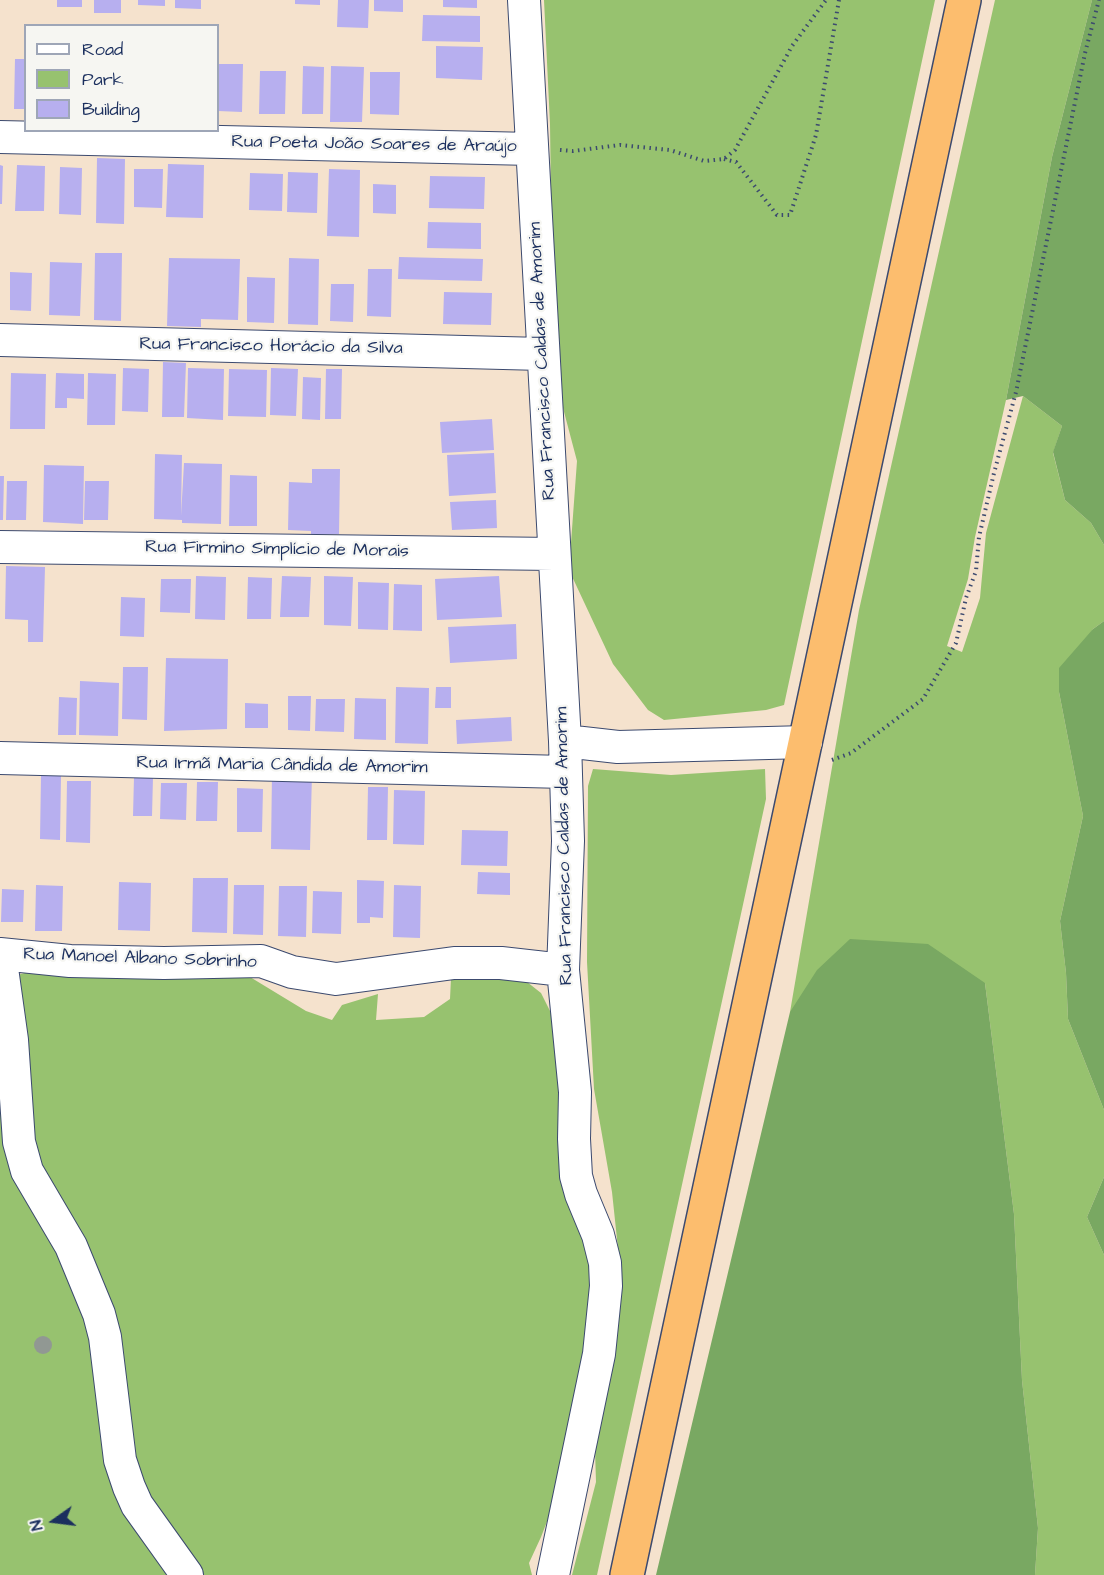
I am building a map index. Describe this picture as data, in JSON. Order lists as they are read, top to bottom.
{
  "streets": {
    "street": [
      "Rua Poeta João Soares de Araújo",
      "Rua Francisco Horácio da Silva",
      "Rua Francisco Caldas de Amorim",
      "Rua Firmino Simplício de Morais",
      "Rua Irmã Maria Cândida de Amorim",
      "Rua Manoel Albano Sobrinho"
    ]
  },
  "crossings": [
    ["Rua Poeta João Soares de Araújo", "Rua Francisco Caldas de Amorim"],
    ["Rua Francisco Horácio da Silva", "Rua Francisco Caldas de Amorim"],
    ["Rua Francisco Caldas de Amorim", "Rua Firmino Simplício de Morais"],
    ["Rua Francisco Caldas de Amorim", "Rua Irmã Maria Cândida de Amorim"],
    ["Rua Francisco Caldas de Amorim", "Rua Manoel Albano Sobrinho"]
  ],
  "legend": ["Road", "Park", "Building"],
  "north": "left"
}
